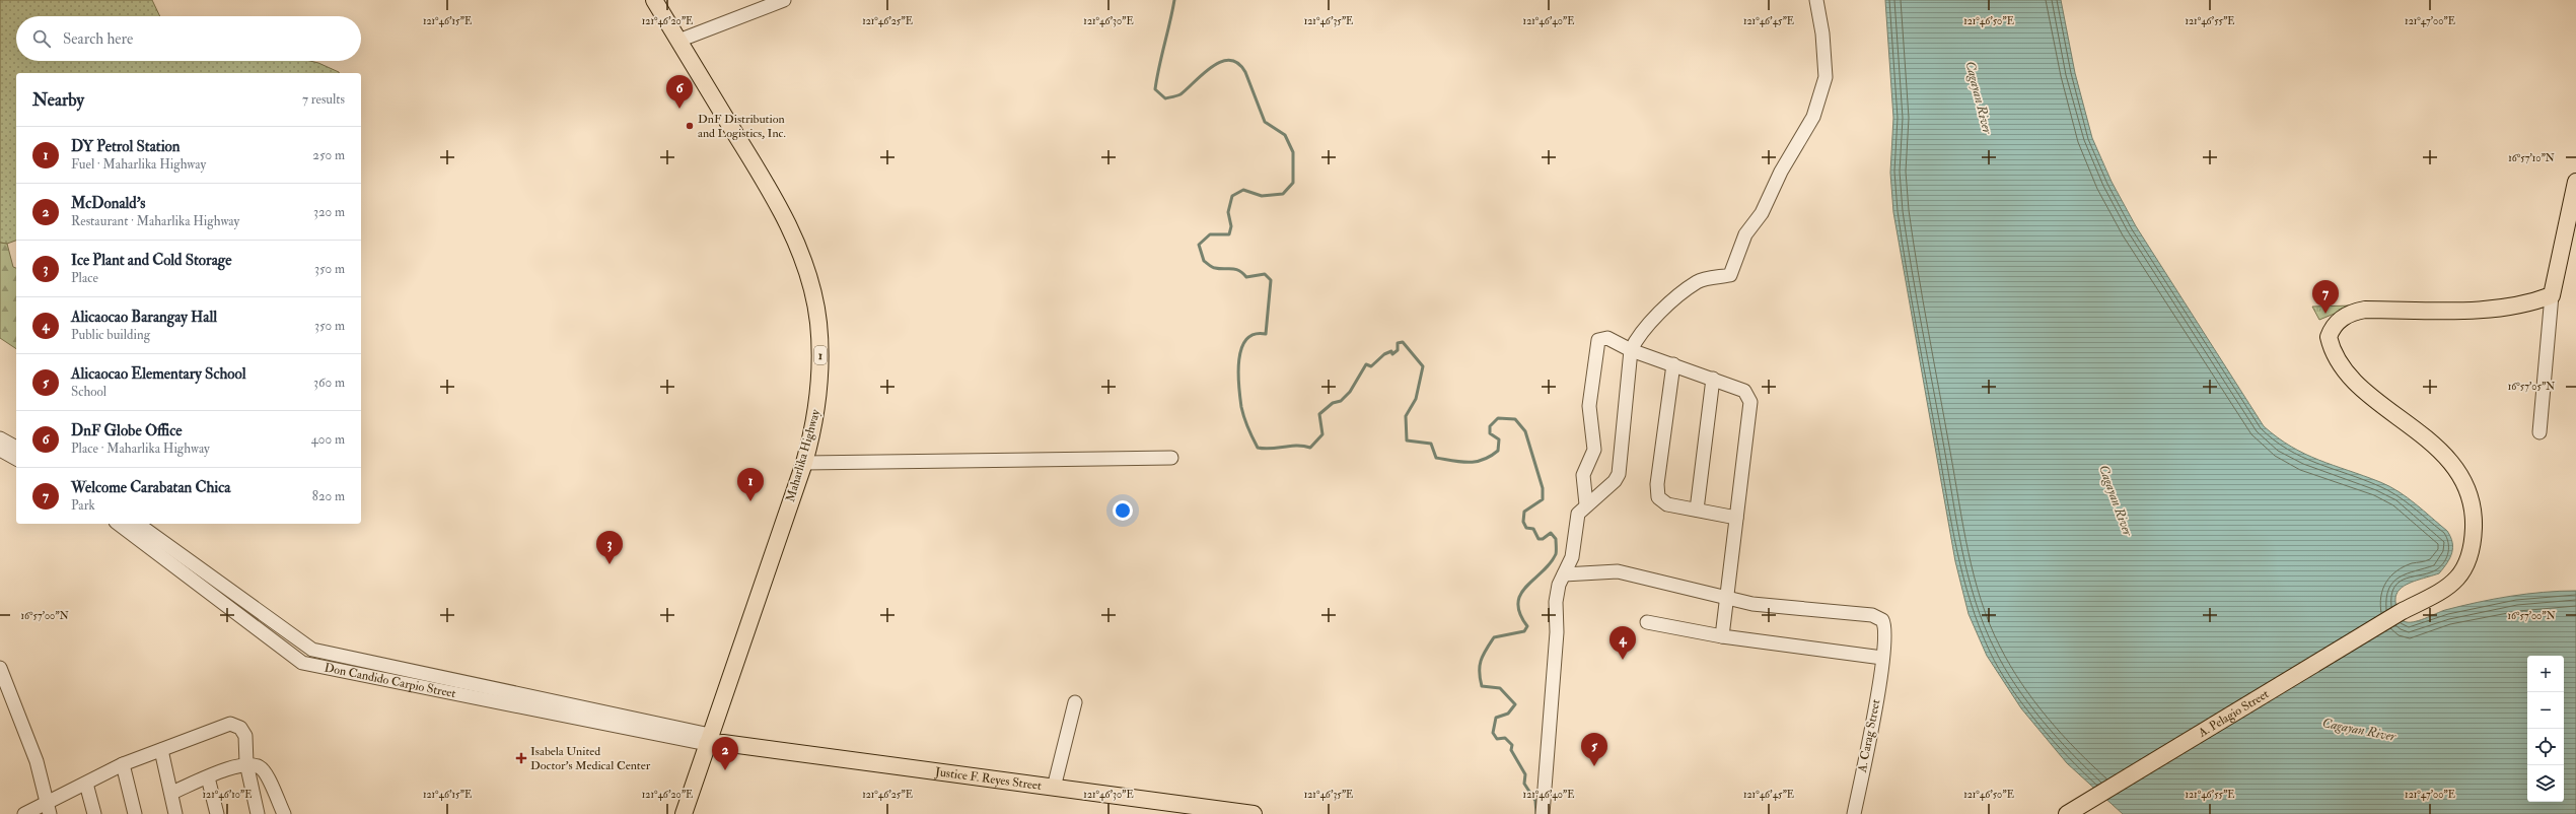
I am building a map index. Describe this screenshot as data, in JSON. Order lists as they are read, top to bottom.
{
  "streets": {
    "main road": [
      "1",
      "Maharlika Highway",
      "A. Pelagio Street",
      "Justice F. Reyes Street"
    ],
    "street": ["Don Candido Carpio Street", "A. Carag Street"]
  },
  "crossings": [
    ["Maharlika Highway", "Don Candido Carpio Street"],
    ["Maharlika Highway", "Justice F. Reyes Street"],
    ["Don Candido Carpio Street", "Justice F. Reyes Street"]
  ],
  "water": ["Cagayan River"],
  "places": {
    "other": ["DnF Distribution and Logistics, Inc."],
    "health": ["Isabela United Doctor's Medical Center"]
  },
  "page": {
    "search": "Search here",
    "heading": ["Nearby", "7 results"],
    "pins": [
      "6",
      "7",
      "1",
      "3",
      "4",
      "5",
      "2"
    ],
    "list": [
      {
        "mark": "1",
        "name": "DY Petrol Station",
        "note": "Fuel · Maharlika Highway",
        "value": "250 m"
      },
      {
        "mark": "2",
        "name": "McDonald's",
        "note": "Restaurant · Maharlika Highway",
        "value": "320 m"
      },
      {
        "mark": "3",
        "name": "Ice Plant and Cold Storage",
        "note": "Place",
        "value": "350 m"
      },
      {
        "mark": "4",
        "name": "Alicaocao Barangay Hall",
        "note": "Public building",
        "value": "350 m"
      },
      {
        "mark": "5",
        "name": "Alicaocao Elementary School",
        "note": "School",
        "value": "360 m"
      },
      {
        "mark": "6",
        "name": "DnF Globe Office",
        "note": "Place · Maharlika Highway",
        "value": "400 m"
      },
      {
        "mark": "7",
        "name": "Welcome Carabatan Chica",
        "note": "Park",
        "value": "820 m"
      }
    ],
    "map_buttons": ["+", "−"]
  },
  "coordinates": [
    "121°46'15\"E",
    "121°46'20\"E",
    "121°46'25\"E",
    "121°46'30\"E",
    "121°46'35\"E",
    "121°46'40\"E",
    "121°46'45\"E",
    "121°46'50\"E",
    "121°46'55\"E",
    "121°47'00\"E",
    "16°57'10\"N",
    "16°57'05\"N",
    "16°57'00\"N",
    "121°46'10\"E"
  ]
}
